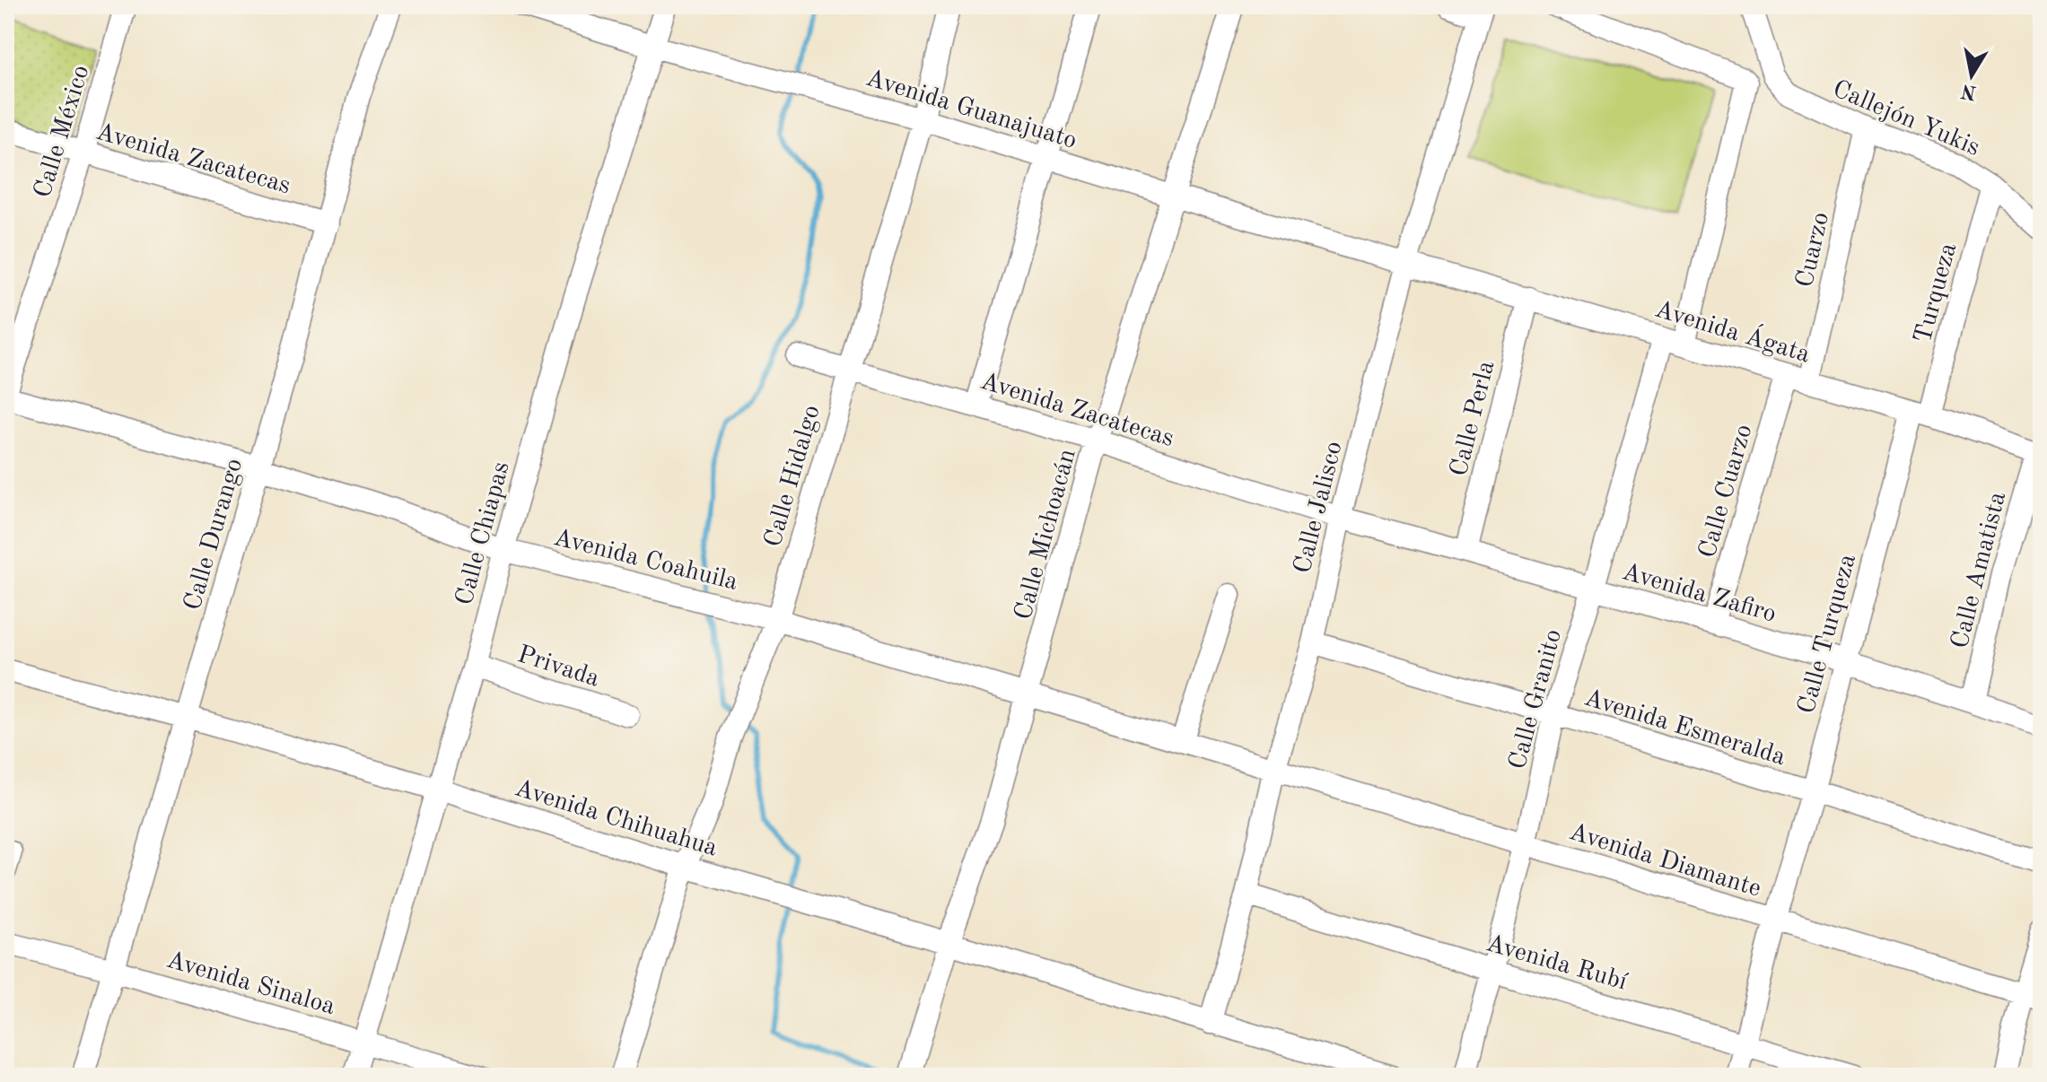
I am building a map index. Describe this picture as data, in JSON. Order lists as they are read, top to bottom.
{
  "streets": {
    "street": [
      "Avenida Guanajuato",
      "Callejón Yukis",
      "Calle México",
      "Avenida Zacatecas",
      "Cuarzo",
      "Turqueza",
      "Avenida Ágata",
      "Calle Perla",
      "Calle Hidalgo",
      "Calle Cuarzo",
      "Calle Jalisco",
      "Calle Chiapas",
      "Calle Durango",
      "Calle Michoacán",
      "Avenida Coahuila",
      "Calle Amatista",
      "Avenida Zafiro",
      "Calle Turqueza",
      "Privada",
      "Calle Granito",
      "Avenida Esmeralda",
      "Avenida Chihuahua",
      "Avenida Diamante",
      "Avenida Rubí",
      "Avenida Sinaloa"
    ]
  },
  "crossings": [
    ["Avenida Guanajuato", "Avenida Ágata"],
    ["Avenida Guanajuato", "Calle Hidalgo"],
    ["Avenida Guanajuato", "Calle Jalisco"],
    ["Avenida Guanajuato", "Calle Chiapas"],
    ["Avenida Guanajuato", "Calle Michoacán"],
    ["Callejón Yukis", "Cuarzo"],
    ["Callejón Yukis", "Turqueza"],
    ["Calle México", "Avenida Zacatecas"],
    ["Calle México", "Avenida Coahuila"],
    ["Avenida Zacatecas", "Calle Hidalgo"],
    ["Avenida Zacatecas", "Calle Jalisco"],
    ["Avenida Zacatecas", "Calle Durango"],
    ["Avenida Zacatecas", "Calle Michoacán"],
    ["Avenida Zacatecas", "Avenida Zafiro"],
    ["Cuarzo", "Avenida Ágata"],
    ["Turqueza", "Avenida Ágata"],
    ["Turqueza", "Calle Turqueza"],
    ["Avenida Ágata", "Calle Perla"],
    ["Avenida Ágata", "Calle Cuarzo"],
    ["Avenida Ágata", "Calle Jalisco"],
    ["Avenida Ágata", "Calle Amatista"],
    ["Avenida Ágata", "Calle Turqueza"],
    ["Avenida Ágata", "Calle Granito"],
    ["Calle Perla", "Avenida Zafiro"],
    ["Calle Hidalgo", "Avenida Coahuila"],
    ["Calle Hidalgo", "Avenida Chihuahua"],
    ["Calle Cuarzo", "Avenida Zafiro"],
    ["Calle Jalisco", "Avenida Coahuila"],
    ["Calle Jalisco", "Avenida Zafiro"],
    ["Calle Jalisco", "Avenida Esmeralda"],
    ["Calle Jalisco", "Avenida Chihuahua"],
    ["Calle Jalisco", "Avenida Diamante"],
    ["Calle Jalisco", "Avenida Rubí"],
    ["Calle Chiapas", "Avenida Coahuila"],
    ["Calle Chiapas", "Privada"],
    ["Calle Chiapas", "Avenida Chihuahua"],
    ["Calle Chiapas", "Avenida Sinaloa"],
    ["Calle Durango", "Avenida Coahuila"],
    ["Calle Durango", "Avenida Chihuahua"],
    ["Calle Durango", "Avenida Sinaloa"],
    ["Calle Michoacán", "Avenida Coahuila"],
    ["Calle Michoacán", "Avenida Chihuahua"],
    ["Avenida Coahuila", "Avenida Diamante"],
    ["Calle Amatista", "Avenida Zafiro"],
    ["Avenida Zafiro", "Calle Turqueza"],
    ["Avenida Zafiro", "Calle Granito"],
    ["Calle Turqueza", "Avenida Esmeralda"],
    ["Calle Turqueza", "Avenida Diamante"],
    ["Calle Turqueza", "Avenida Rubí"],
    ["Calle Granito", "Avenida Esmeralda"],
    ["Calle Granito", "Avenida Diamante"],
    ["Calle Granito", "Avenida Rubí"]
  ],
  "north": "bottom"
}
